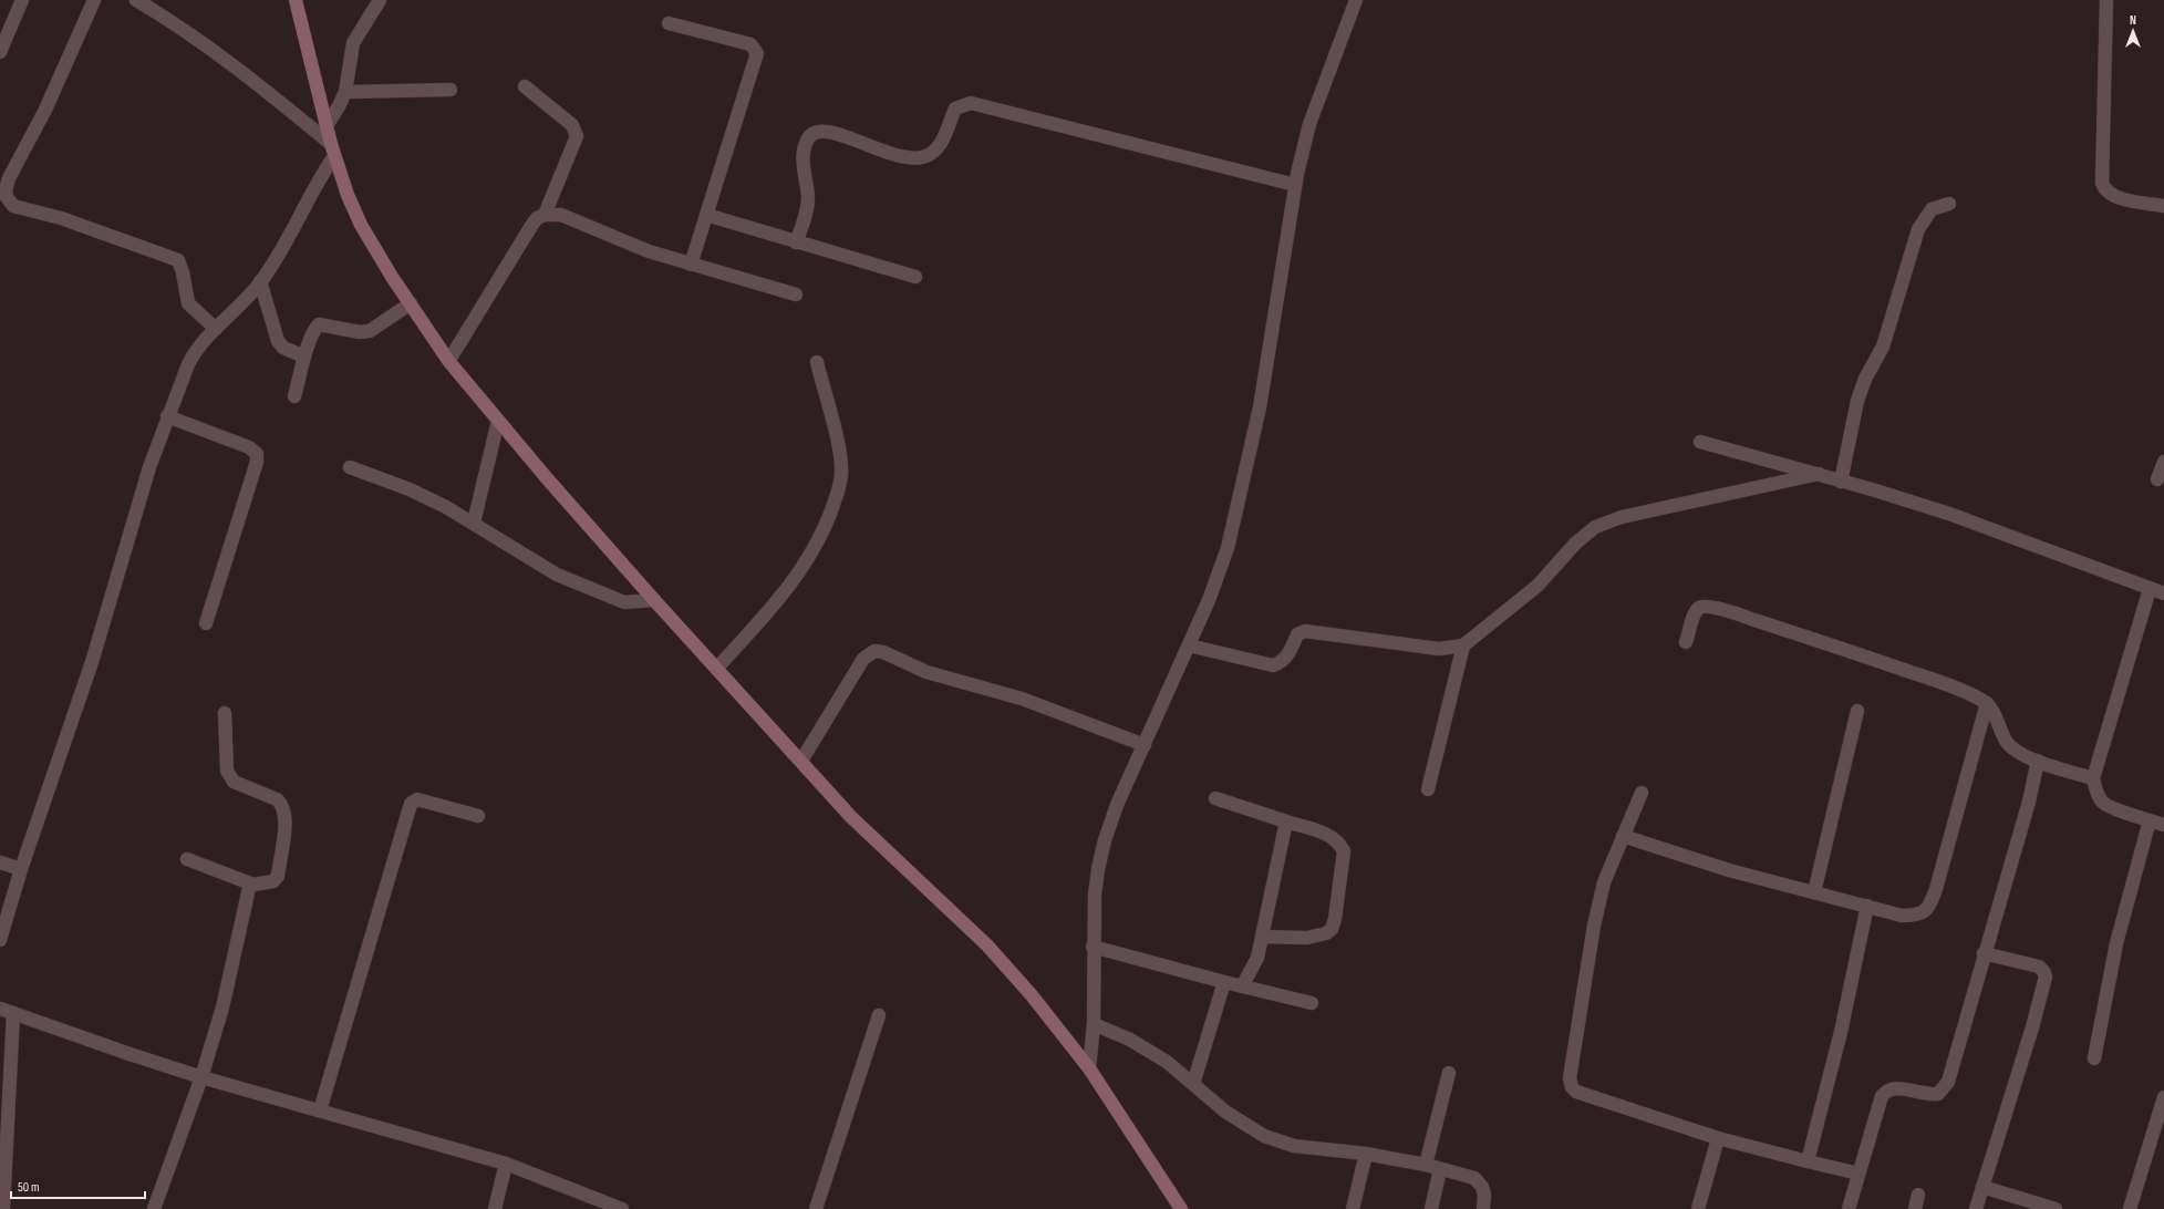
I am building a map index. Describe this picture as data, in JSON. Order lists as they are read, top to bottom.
{
  "scale_bar": "50 m",
  "north": "top"
}
